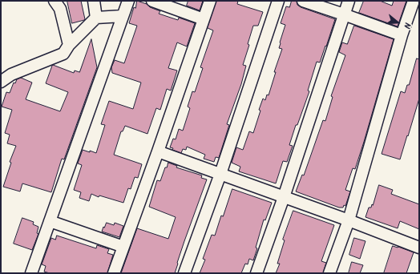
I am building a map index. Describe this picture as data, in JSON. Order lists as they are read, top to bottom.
{
  "north": "right"
}
